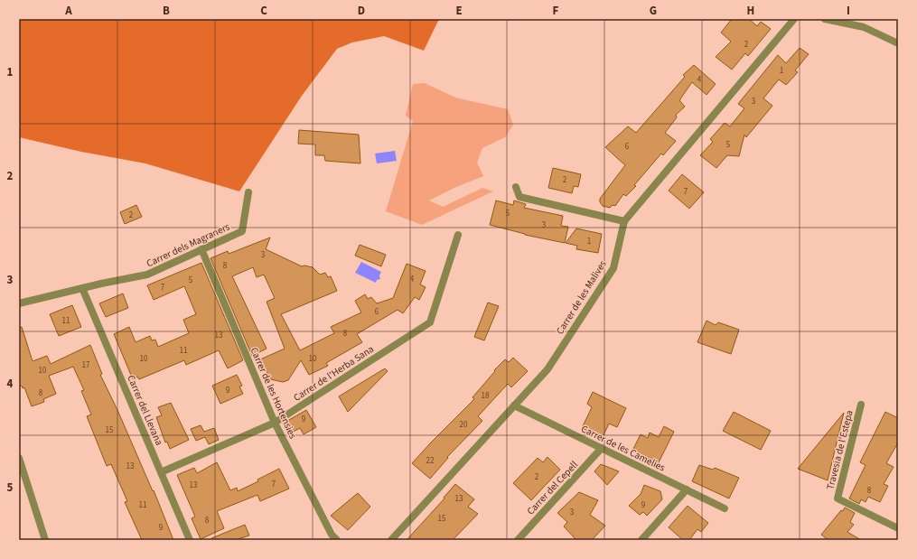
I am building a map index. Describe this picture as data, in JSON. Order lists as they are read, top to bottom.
{
  "streets": {
    "street": [
      "Carrer dels Magraners",
      "Carrer de les Malives",
      "Carrer de l'Herba Sana",
      "Carrer de les Hortensies",
      "Carrer del Llevana",
      "Carrer de les Camelies",
      "Travesia de l'Estepa",
      "Carrer del Cepell"
    ]
  },
  "crossings": [
    ["Carrer dels Magraners", "Carrer de les Hortensies"],
    ["Carrer dels Magraners", "Carrer del Llevana"],
    ["Carrer de les Malives", "Carrer de les Camelies"],
    ["Carrer de l'Herba Sana", "Carrer de les Hortensies"],
    ["Carrer de l'Herba Sana", "Carrer del Llevana"],
    ["Carrer de les Camelies", "Carrer del Cepell"]
  ],
  "house_numbers": [
    "2",
    "1",
    "4",
    "3",
    "5",
    "6",
    "2",
    "7",
    "5",
    "2",
    "3",
    "1",
    "3",
    "8",
    "4",
    "5",
    "7",
    "6",
    "11",
    "8",
    "13",
    "11",
    "10",
    "10",
    "17",
    "10",
    "9",
    "8",
    "18",
    "9",
    "20",
    "15",
    "22",
    "13",
    "2",
    "7",
    "13",
    "8",
    "13",
    "11",
    "9",
    "3",
    "15",
    "8",
    "9"
  ],
  "grid": {
    "columns": [
      "A",
      "B",
      "C",
      "D",
      "E",
      "F",
      "G",
      "H",
      "I"
    ],
    "rows": [
      "1",
      "2",
      "3",
      "4",
      "5"
    ]
  }
}
